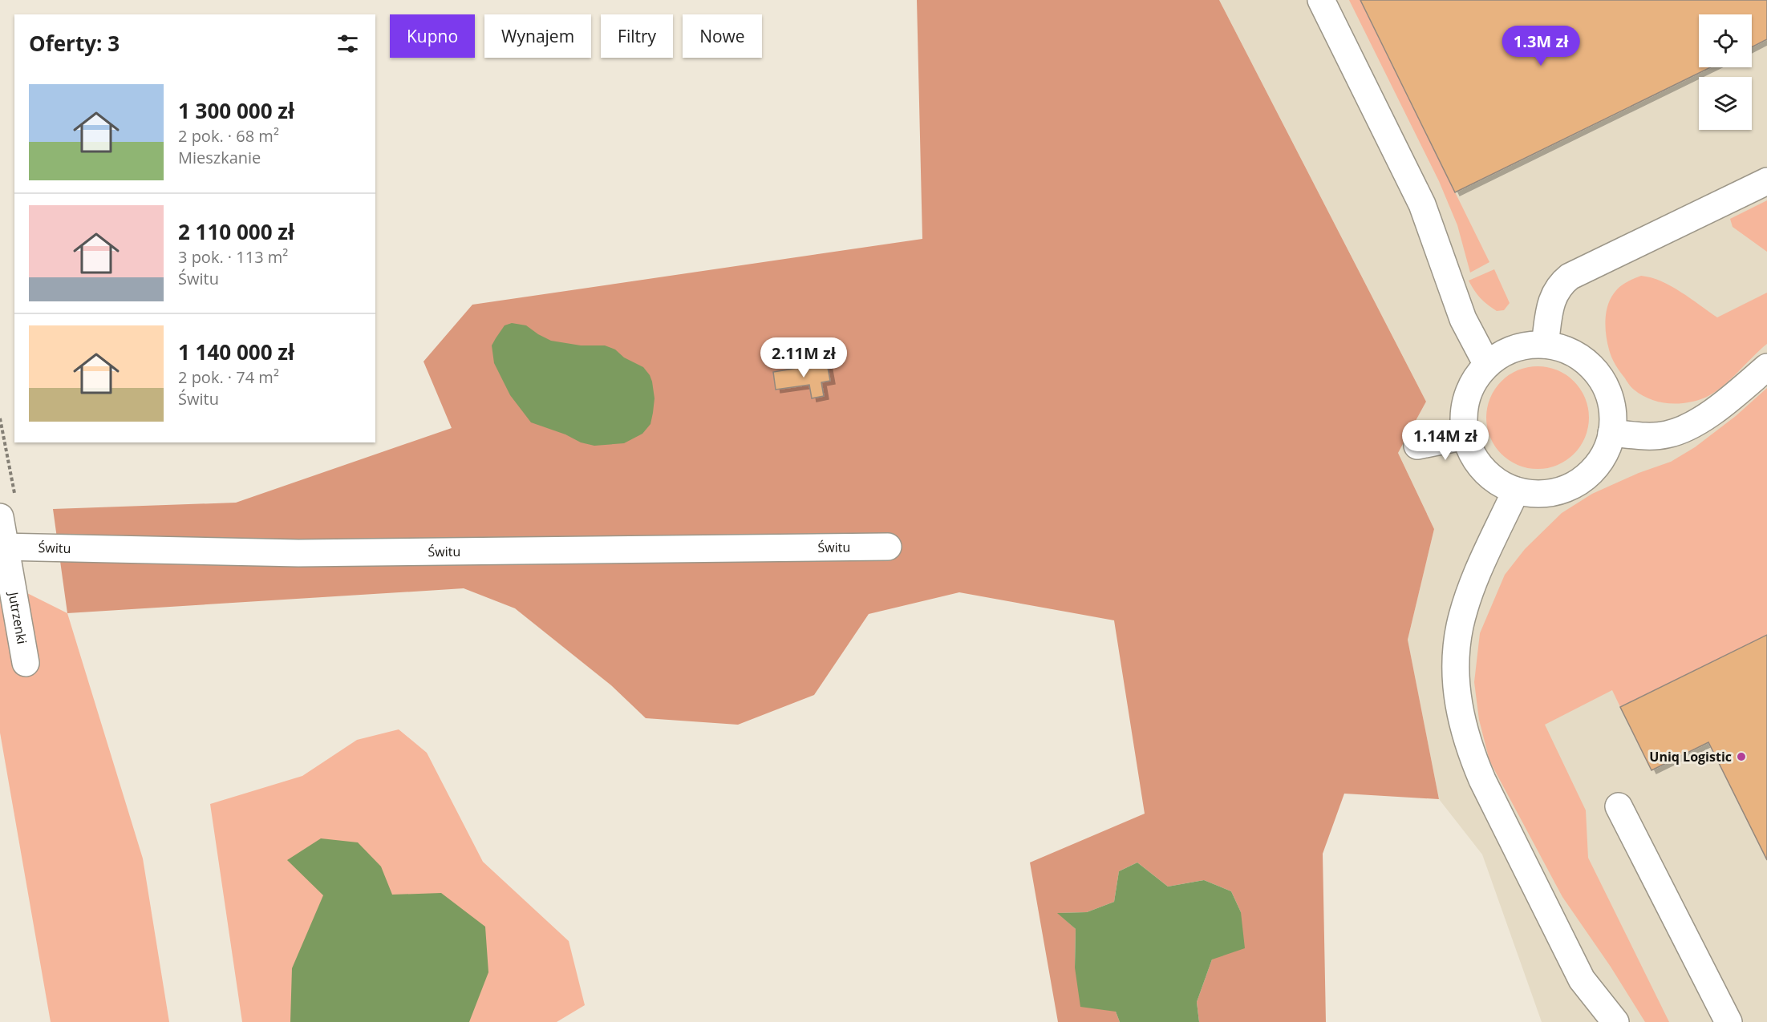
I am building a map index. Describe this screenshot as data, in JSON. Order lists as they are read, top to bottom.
{
  "streets": {
    "street": ["Świtu", "Jutrzenki"]
  },
  "crossings": [
    ["Świtu", "Jutrzenki"]
  ],
  "places": ["Uniq Logistic"],
  "page": {
    "chip": [
      "Kupno",
      "Wynajem",
      "Filtry",
      "Nowe"
    ],
    "heading": "Oferty: 3",
    "price": ["1.3M zł", "2.11M zł", "1.14M zł"],
    "list": [
      {
        "name": "1 300 000 zł",
        "note": "2 pok. · 68 m² · Mieszkanie"
      },
      {
        "name": "2 110 000 zł",
        "note": "3 pok. · 113 m² · Świtu"
      },
      {
        "name": "1 140 000 zł",
        "note": "2 pok. · 74 m² · Świtu"
      }
    ]
  }
}
